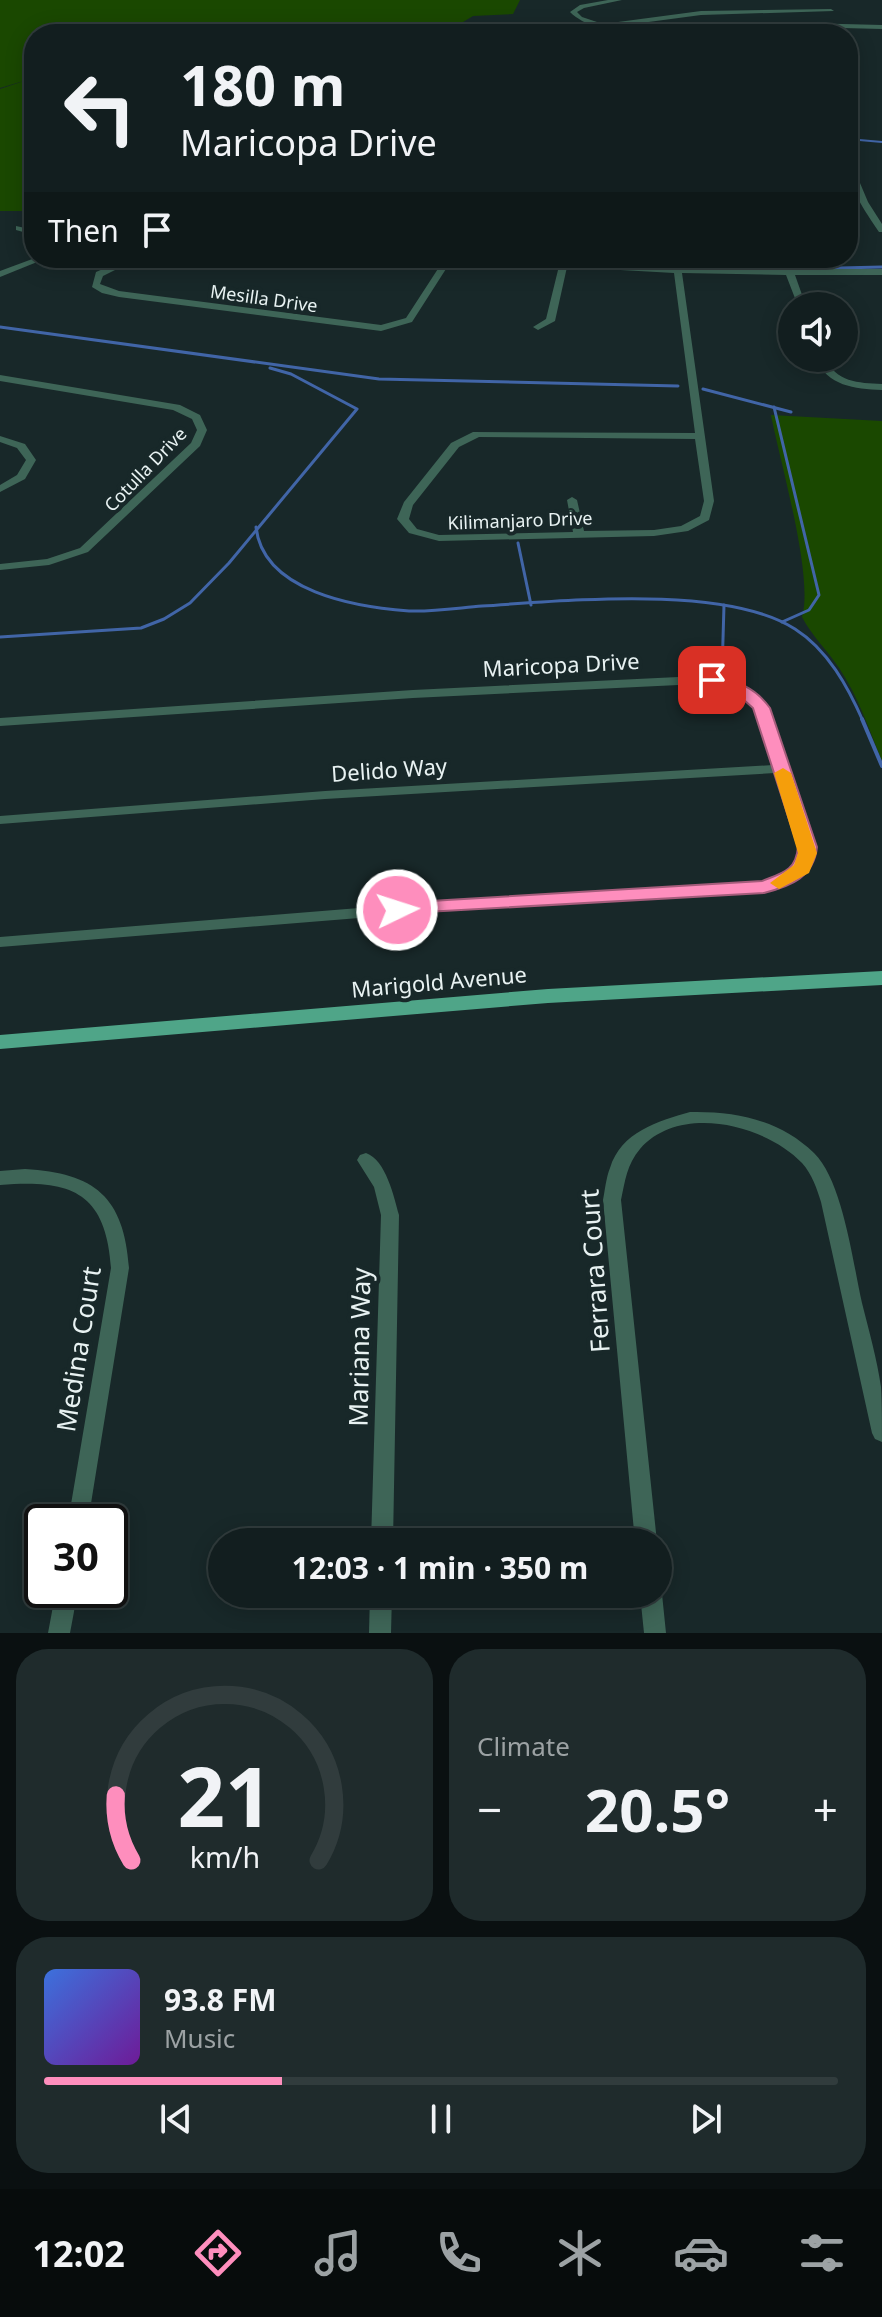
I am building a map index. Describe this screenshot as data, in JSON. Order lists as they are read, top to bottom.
{
  "streets": {
    "main road": ["Marigold Avenue"],
    "street": [
      "Mesilla Drive",
      "Cotulla Drive",
      "Kilimanjaro Drive",
      "Maricopa Drive",
      "Delido Way",
      "Ferrara Court",
      "Mariana Way",
      "Medina Court"
    ]
  },
  "crossings": [
    ["Maricopa Drive", "Delido Way"]
  ],
  "page": {
    "turn": ["180 m", "Maricopa Drive"],
    "then": "Then",
    "limit": "30",
    "trip": "12:03 · 1 min · 350 m",
    "tile": "Climate",
    "heat": ["−", "20.5°", "+"],
    "song": ["93.8 FM", "Music"],
    "tabs": "12:02",
    "gauge": ["21", "km/h"]
  }
}
